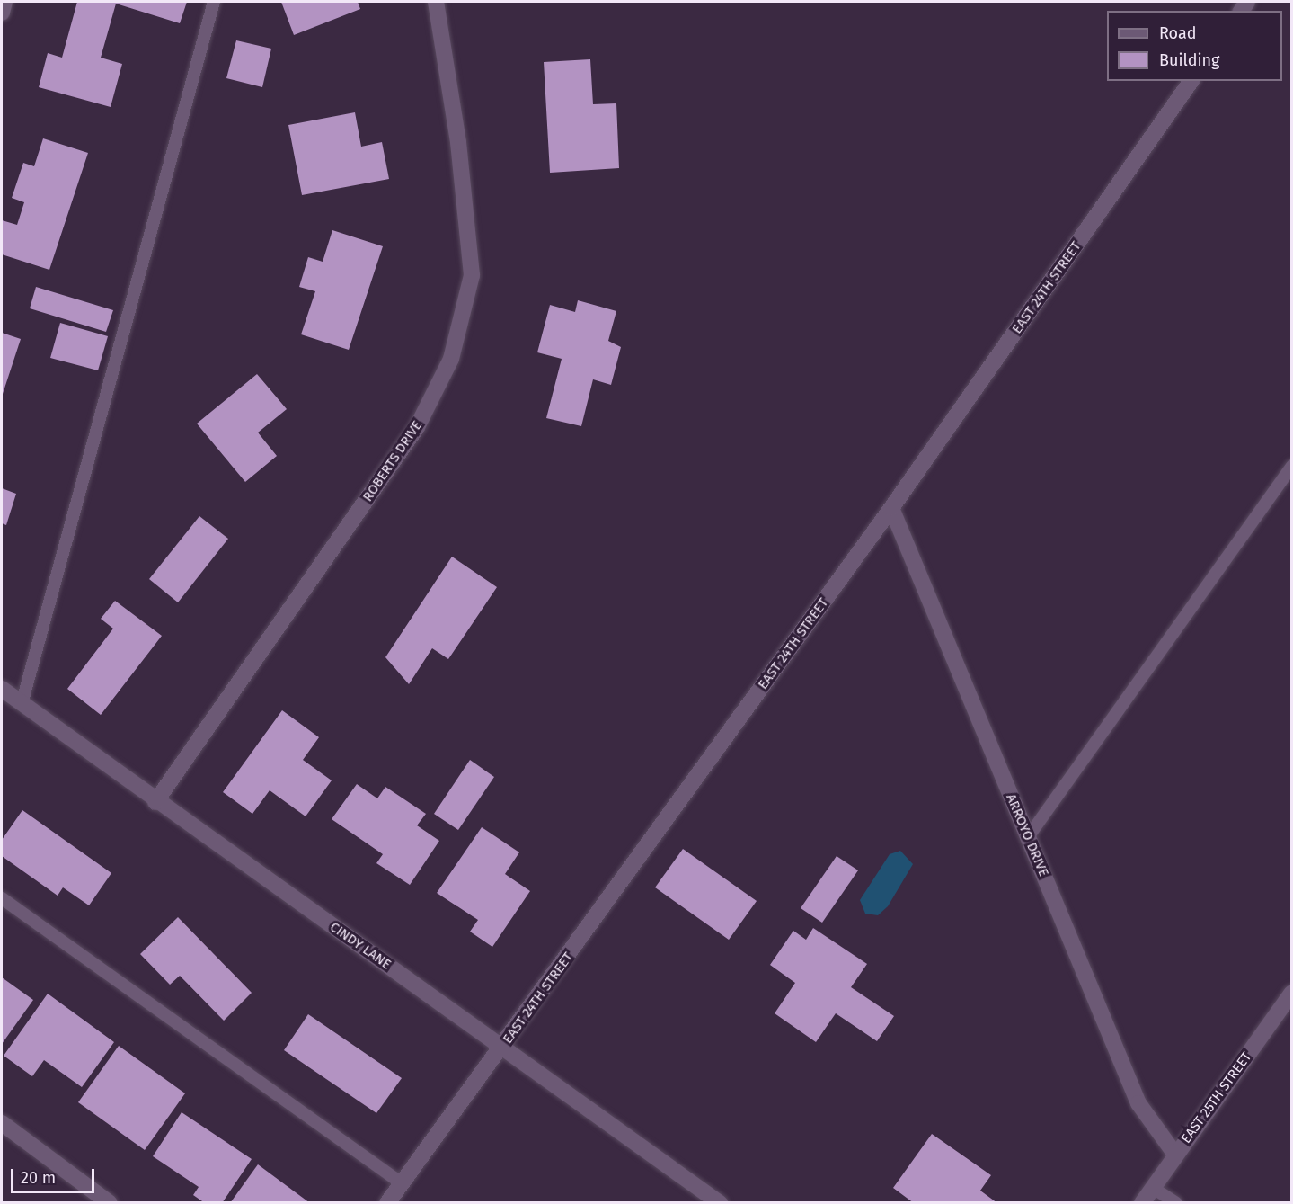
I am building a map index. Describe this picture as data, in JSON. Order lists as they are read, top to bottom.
{
  "streets": {
    "street": [
      "EAST 24TH STREET",
      "ROBERTS DRIVE",
      "ARROYO DRIVE",
      "CINDY LANE",
      "EAST 25TH STREET"
    ]
  },
  "crossings": [
    ["EAST 24TH STREET", "ARROYO DRIVE"],
    ["EAST 24TH STREET", "CINDY LANE"],
    ["ROBERTS DRIVE", "CINDY LANE"],
    ["ARROYO DRIVE", "EAST 25TH STREET"]
  ],
  "legend": ["Road", "Building"],
  "scale_bar": "20 m"
}
